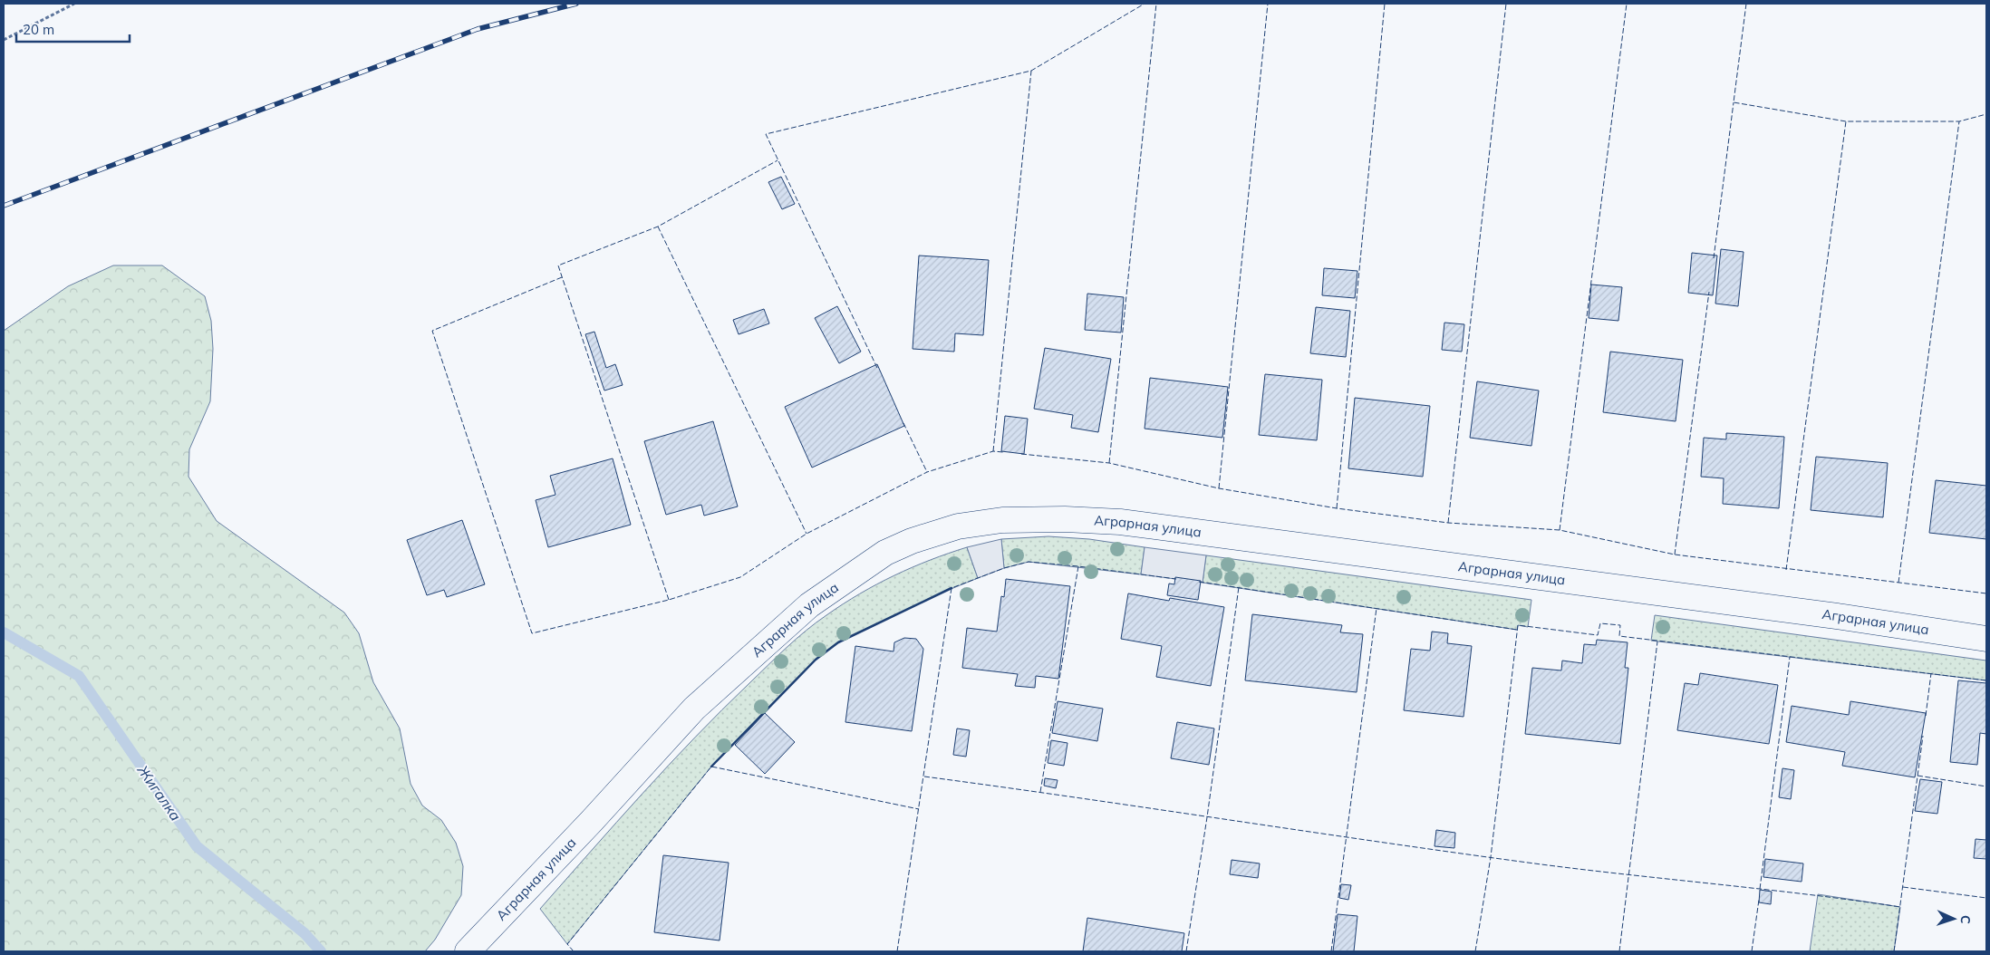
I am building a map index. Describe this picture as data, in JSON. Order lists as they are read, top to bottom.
{
  "streets": {
    "street": ["Аграрная улица"]
  },
  "water": ["Жигалка"],
  "scale_bar": "20 m",
  "north": "right"
}
